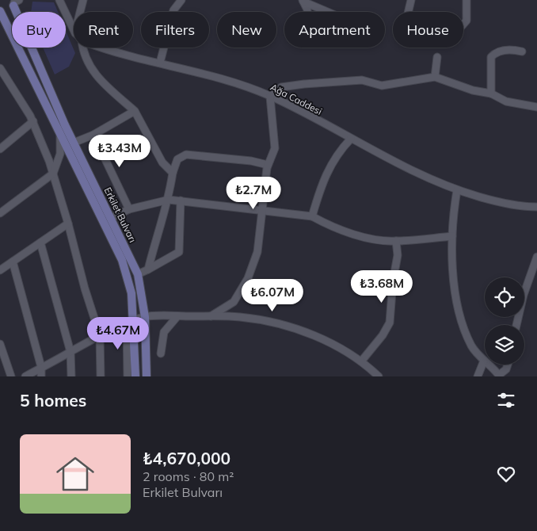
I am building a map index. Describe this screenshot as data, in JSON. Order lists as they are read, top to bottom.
{
  "streets": {
    "main road": ["Erkilet Bulvarı"],
    "street": ["Ağa Caddesi"]
  },
  "page": {
    "chip": [
      "Buy",
      "Rent",
      "Filters",
      "New",
      "Apartment",
      "House"
    ],
    "price": [
      "₺3.43M",
      "₺2.7M",
      "₺3.68M",
      "₺6.07M",
      "₺4.67M"
    ],
    "heading": "5 homes",
    "list": [
      {
        "name": "₺4,670,000",
        "note": "2 rooms · 80 m² · Erkilet Bulvarı"
      }
    ]
  }
}
